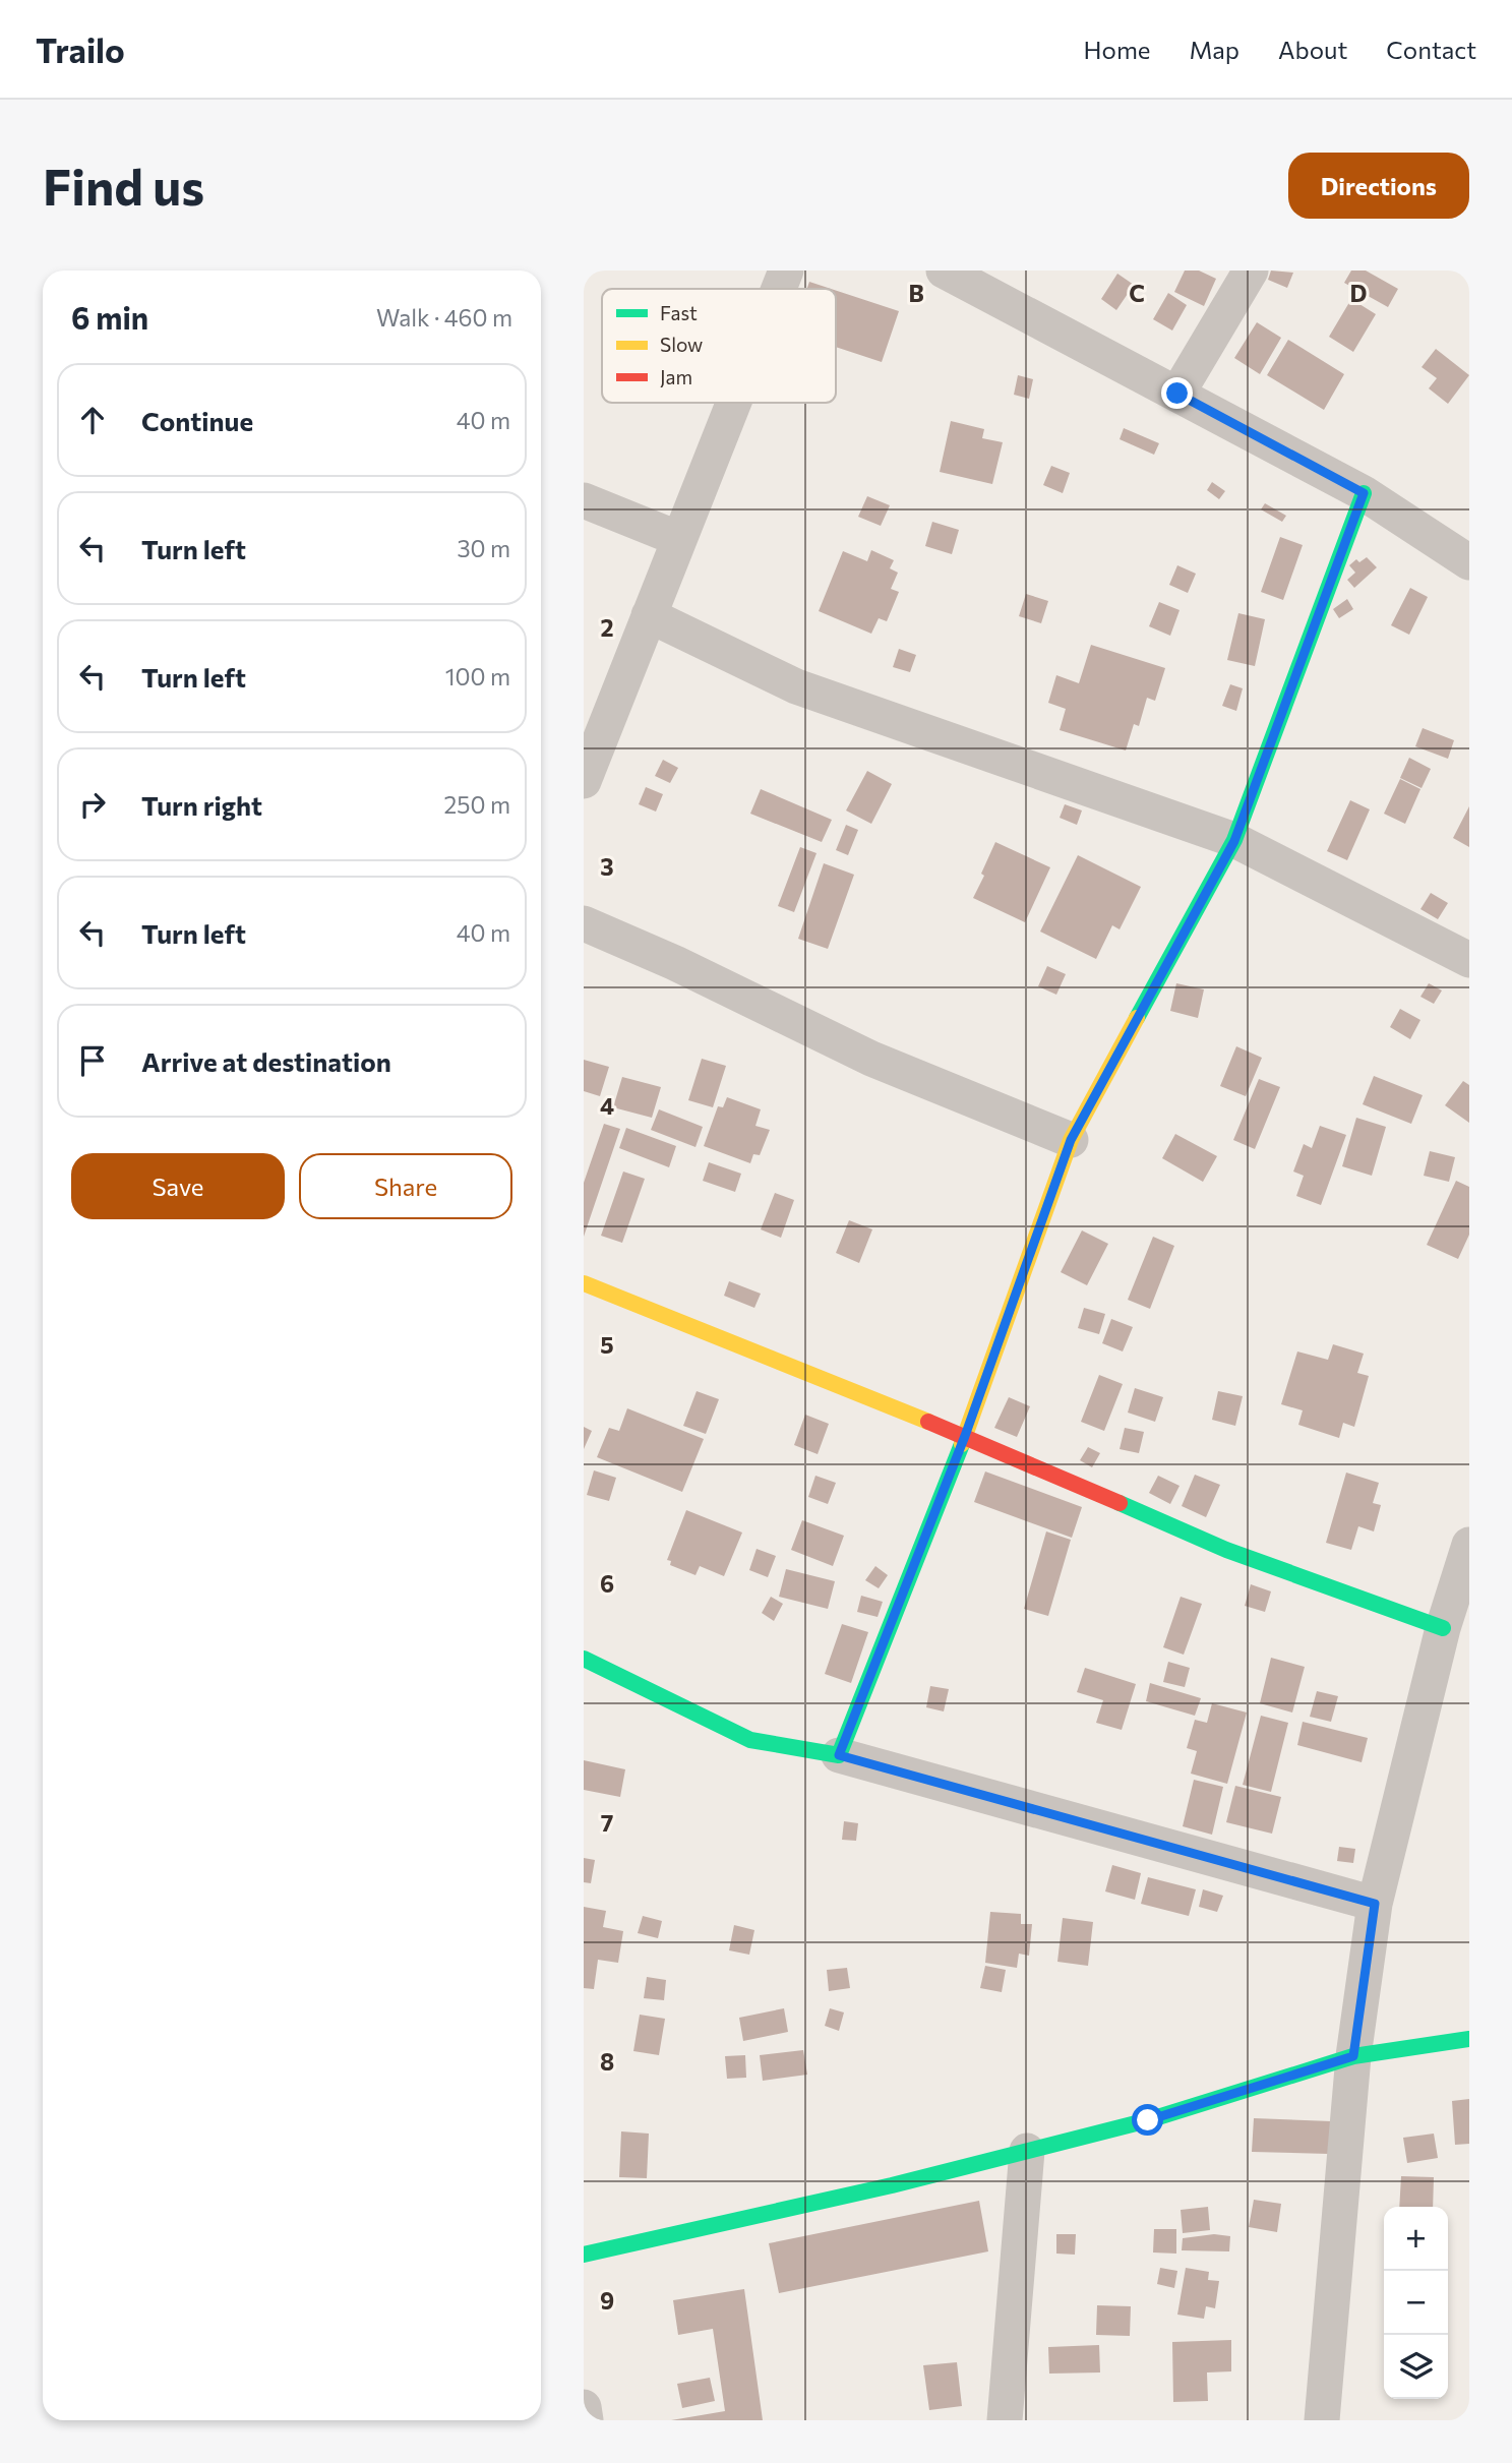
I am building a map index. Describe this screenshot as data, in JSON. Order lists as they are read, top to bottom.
{
  "legend": ["Fast", "Slow", "Jam"],
  "page": {
    "header": "Trailo",
    "nav": [
      "Home",
      "Map",
      "About",
      "Contact"
    ],
    "buttons": [
      "Directions",
      ["Save", "Share"]
    ],
    "title": "Find us",
    "heading": ["6 min", "Walk · 460 m"],
    "list": [
      ["Continue", "40 m"],
      ["Turn left", "30 m"],
      ["Turn left", "100 m"],
      ["Turn right", "250 m"],
      ["Turn left", "40 m"],
      "Arrive at destination"
    ],
    "map_buttons": ["+", "−"]
  },
  "grid": {
    "columns": ["B", "C", "D"],
    "rows": [
      "2",
      "3",
      "4",
      "5",
      "6",
      "7",
      "8",
      "9"
    ]
  }
}
